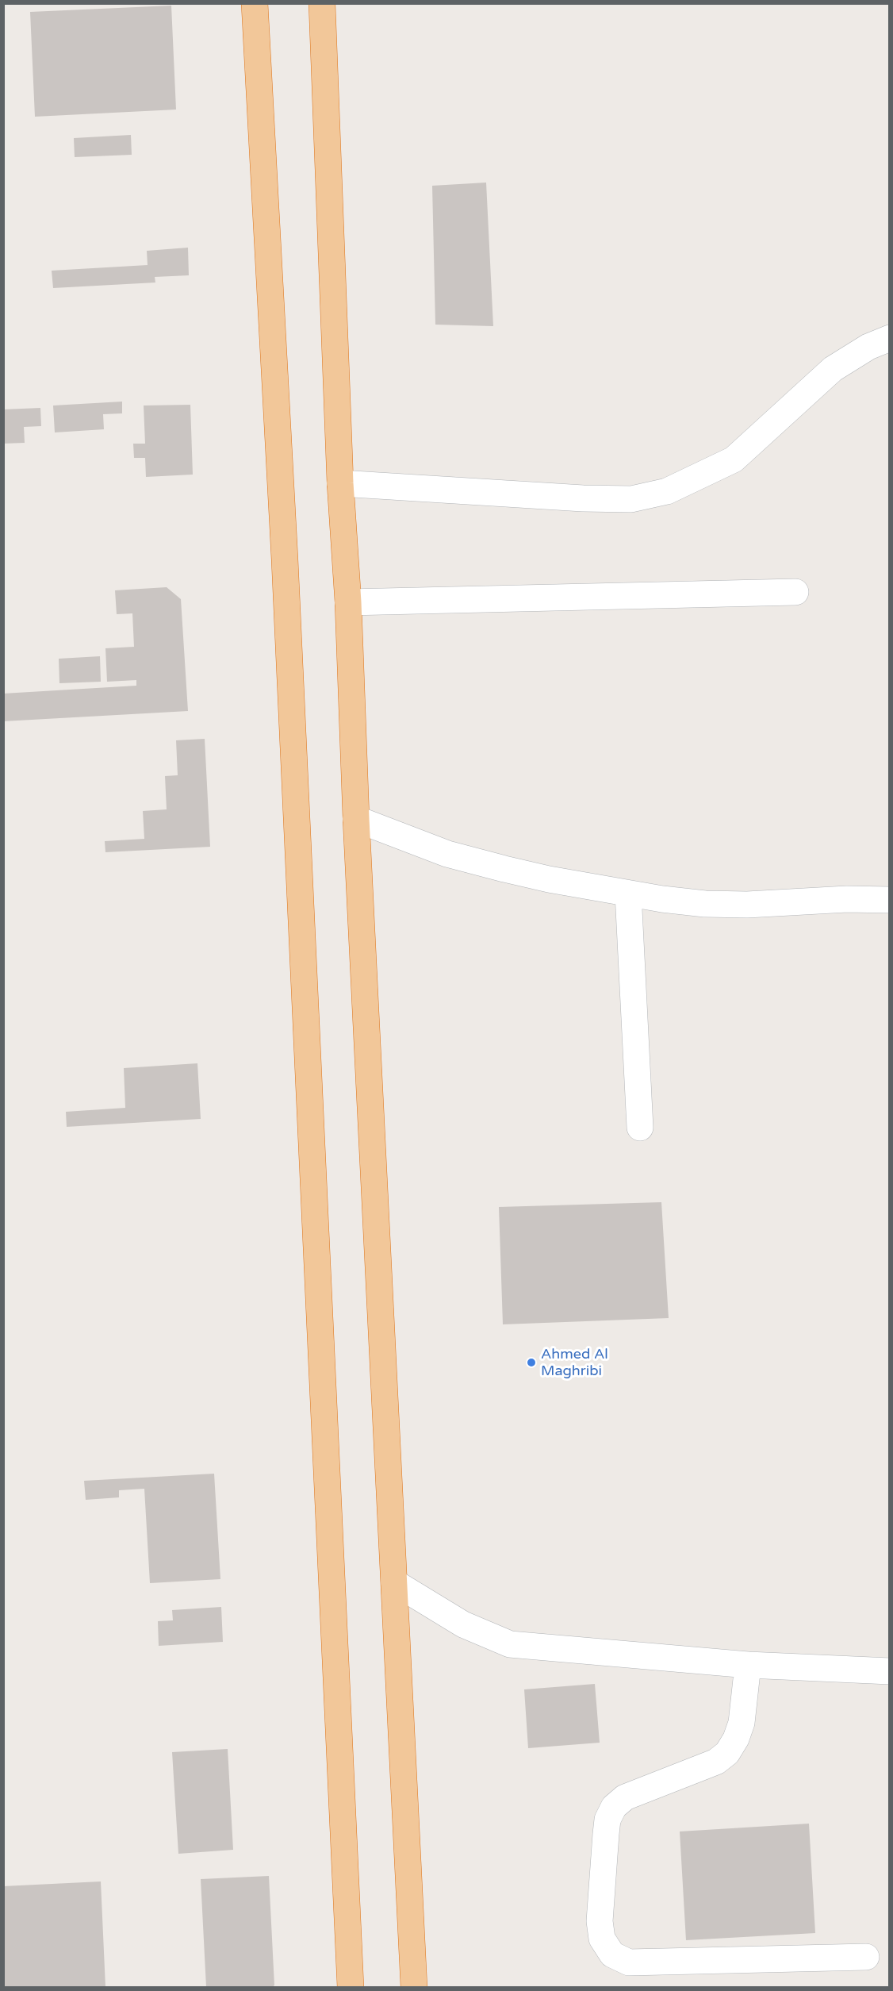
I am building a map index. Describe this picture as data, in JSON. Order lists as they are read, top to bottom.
{
  "places": ["Ahmed Al Maghribi"]
}
